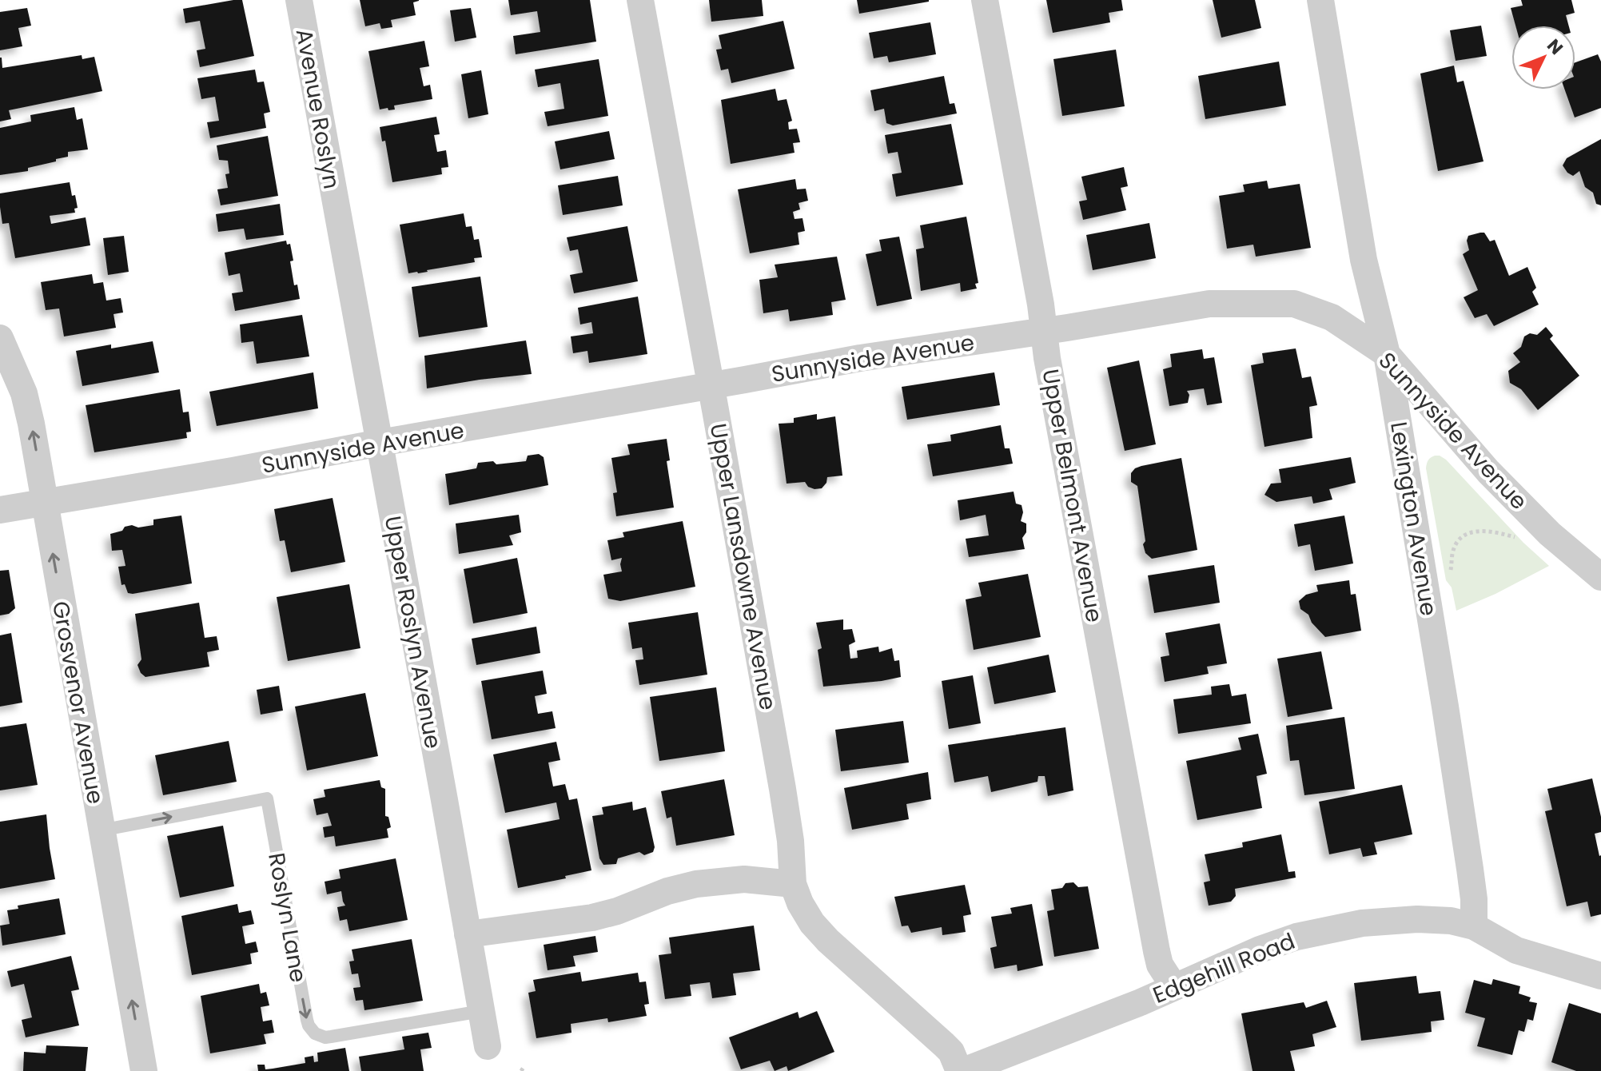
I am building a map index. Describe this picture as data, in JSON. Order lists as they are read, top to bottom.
{
  "streets": {
    "street": [
      "Avenue Roslyn",
      "Sunnyside Avenue",
      "Upper Belmont Avenue",
      "Lexington Avenue",
      "Upper Lansdowne Avenue",
      "Upper Roslyn Avenue",
      "Grosvenor Avenue",
      "Edgehill Road"
    ],
    "lane": ["Roslyn Lane"]
  },
  "crossings": [
    ["Avenue Roslyn", "Upper Roslyn Avenue"],
    ["Sunnyside Avenue", "Upper Belmont Avenue"],
    ["Sunnyside Avenue", "Lexington Avenue"],
    ["Sunnyside Avenue", "Upper Lansdowne Avenue"],
    ["Sunnyside Avenue", "Upper Roslyn Avenue"],
    ["Sunnyside Avenue", "Grosvenor Avenue"],
    ["Upper Belmont Avenue", "Edgehill Road"],
    ["Lexington Avenue", "Edgehill Road"],
    ["Upper Lansdowne Avenue", "Edgehill Road"],
    ["Upper Roslyn Avenue", "Roslyn Lane"],
    ["Grosvenor Avenue", "Roslyn Lane"]
  ],
  "one_way": ["Grosvenor Avenue"],
  "north": "top right"
}
